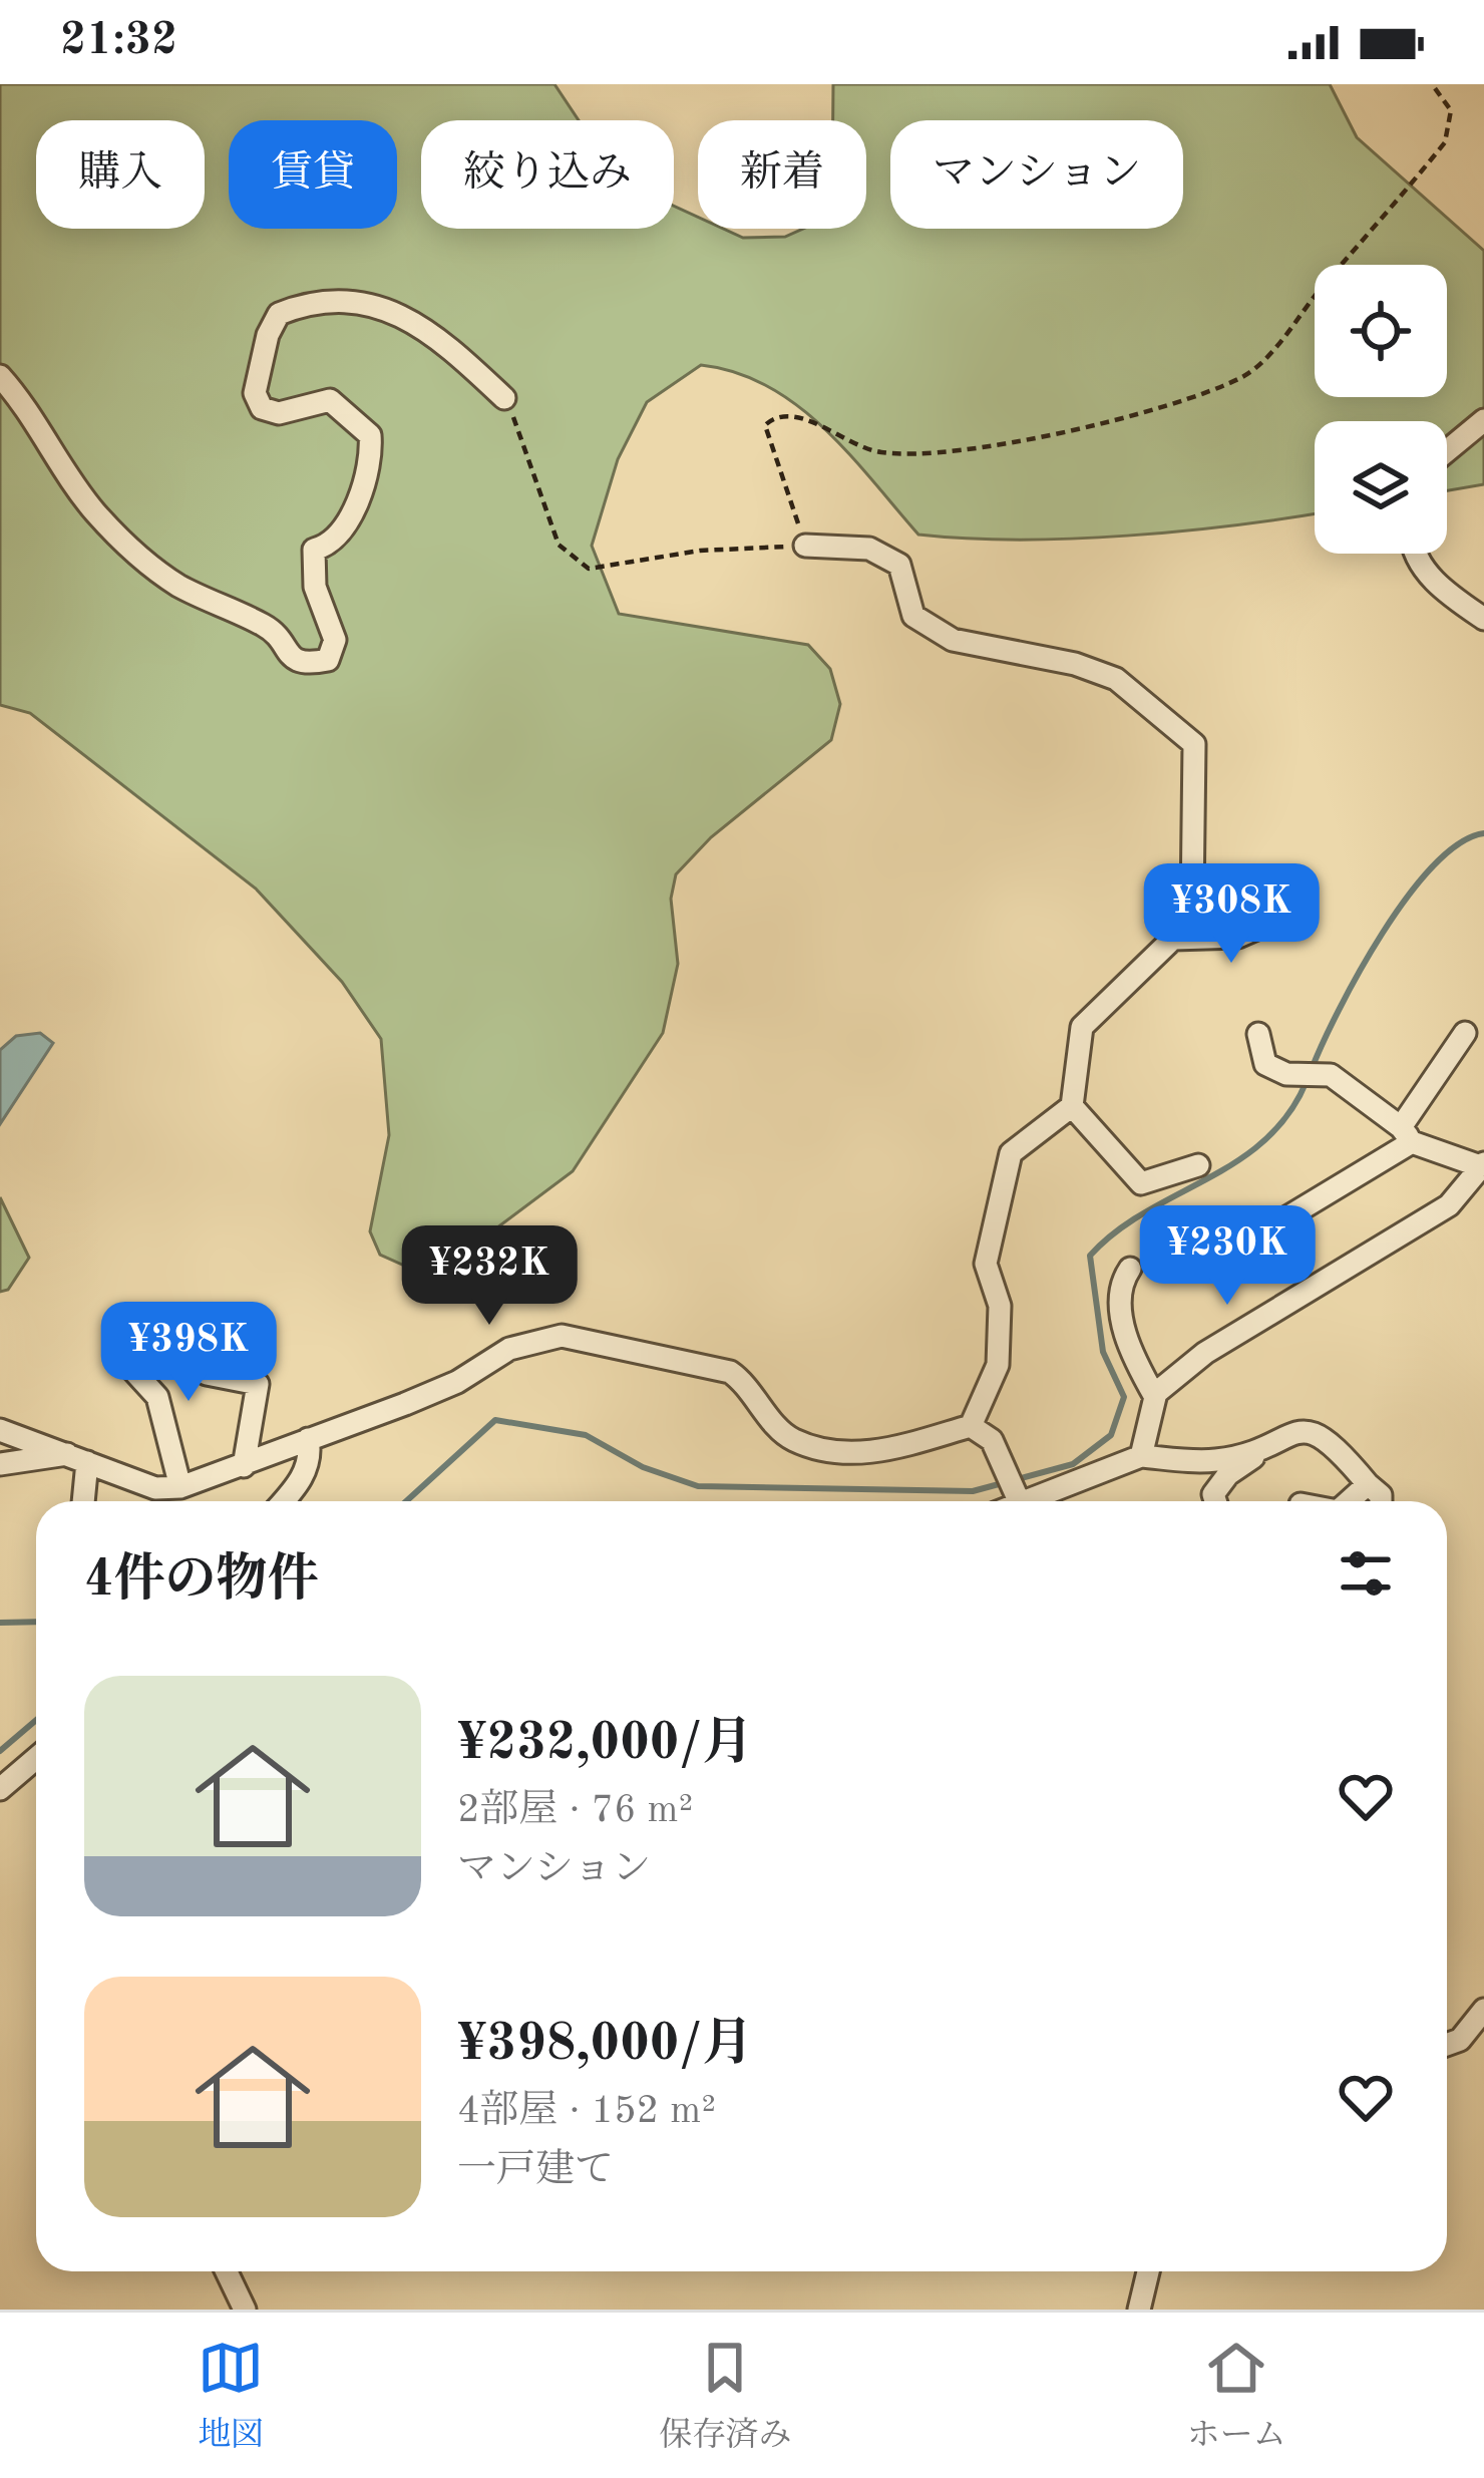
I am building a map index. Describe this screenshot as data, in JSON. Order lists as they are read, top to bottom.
{
  "page": {
    "status": "21:32",
    "chip": [
      "購入",
      "賃貸",
      "絞り込み",
      "新着",
      "マンション"
    ],
    "price": [
      "¥308K",
      "¥230K",
      "¥232K",
      "¥398K"
    ],
    "heading": "4件の物件",
    "list": [
      {
        "name": "¥232,000/月",
        "note": "2部屋 · 76 m² · マンション"
      },
      {
        "name": "¥398,000/月",
        "note": "4部屋 · 152 m² · 一戸建て"
      }
    ],
    "tabs": ["地図", "保存済み", "ホーム"]
  }
}
